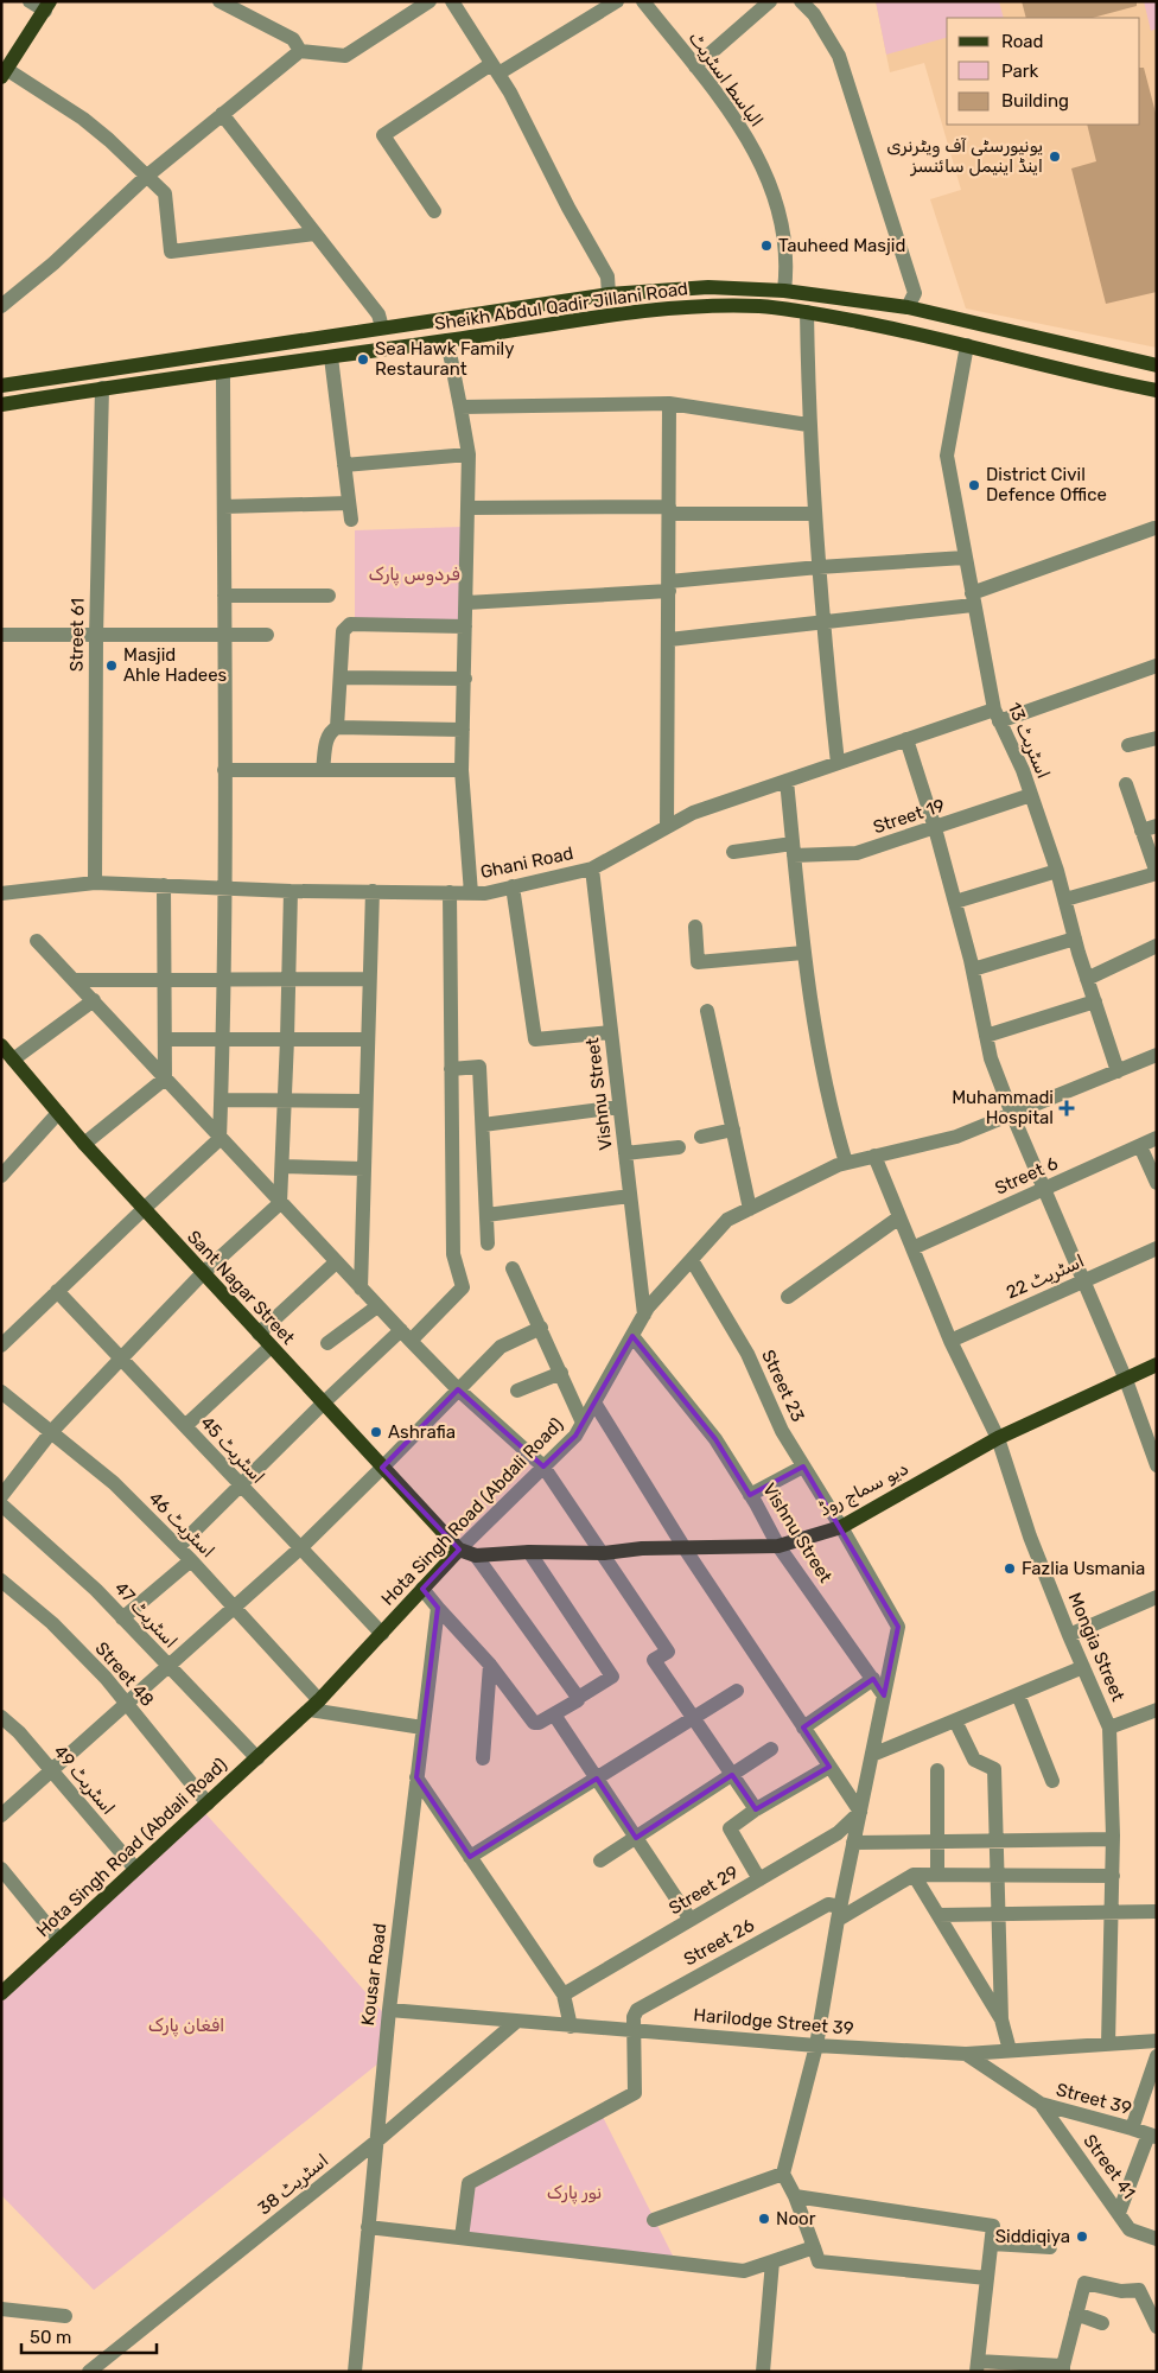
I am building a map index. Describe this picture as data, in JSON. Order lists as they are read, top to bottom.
{
  "streets": {
    "main road": [
      "Sheikh Abdul Qadir Jillani Road",
      "Sant Nagar Street",
      "دیو سماج روڈ",
      "Hota Singh Road (Abdali Road)"
    ],
    "street": [
      "الباسط اسٹریٹ",
      "Street 61",
      "اسٹریٹ 13",
      "Street 19",
      "Ghani Road",
      "Vishnu Street",
      "Street 6",
      "اسٹریٹ 22",
      "Street 23",
      "اسٹریٹ 45",
      "اسٹریٹ 46",
      "اسٹریٹ 47",
      "Mongia Street",
      "Street 48",
      "اسٹریٹ 49",
      "Street 29",
      "Street 26",
      "Kousar Road",
      "Harilodge Street 39",
      "Street 39",
      "Street 41",
      "اسٹریٹ 38"
    ]
  },
  "crossings": [
    ["الباسط اسٹریٹ", "Sheikh Abdul Qadir Jillani Road"],
    ["Sheikh Abdul Qadir Jillani Road", "Street 61"],
    ["Sheikh Abdul Qadir Jillani Road", "اسٹریٹ 13"],
    ["Street 61", "Ghani Road"],
    ["اسٹریٹ 13", "Street 19"],
    ["اسٹریٹ 13", "Ghani Road"],
    ["اسٹریٹ 13", "Hota Singh Road (Abdali Road)"],
    ["Ghani Road", "Vishnu Street"],
    ["Vishnu Street", "Street 23"],
    ["Vishnu Street", "دیو سماج روڈ"],
    ["Vishnu Street", "Hota Singh Road (Abdali Road)"],
    ["Street 6", "Mongia Street"],
    ["اسٹریٹ 22", "Mongia Street"],
    ["Sant Nagar Street", "دیو سماج روڈ"],
    ["Sant Nagar Street", "Hota Singh Road (Abdali Road)"],
    ["Street 23", "دیو سماج روڈ"],
    ["Street 23", "Hota Singh Road (Abdali Road)"],
    ["Street 23", "Street 29"],
    ["Street 23", "Street 26"],
    ["Street 23", "Harilodge Street 39"],
    ["اسٹریٹ 45", "Hota Singh Road (Abdali Road)"],
    ["دیو سماج روڈ", "Hota Singh Road (Abdali Road)"],
    ["دیو سماج روڈ", "Mongia Street"],
    ["Hota Singh Road (Abdali Road)", "اسٹریٹ 46"],
    ["Hota Singh Road (Abdali Road)", "اسٹریٹ 47"],
    ["Hota Singh Road (Abdali Road)", "Mongia Street"],
    ["Hota Singh Road (Abdali Road)", "Street 48"],
    ["Hota Singh Road (Abdali Road)", "اسٹریٹ 49"],
    ["Mongia Street", "Harilodge Street 39"],
    ["Street 26", "Harilodge Street 39"],
    ["Kousar Road", "Harilodge Street 39"],
    ["Kousar Road", "اسٹریٹ 38"],
    ["Harilodge Street 39", "Street 39"],
    ["Harilodge Street 39", "اسٹریٹ 38"],
    ["Street 39", "Street 41"]
  ],
  "parks": ["فردوس پارک", "افغان پارک", "نور پارک"],
  "places": {
    "other": [
      "یونیورسٹی آف ویٹرنری اینڈ اینیمل سائنسز",
      "Tauheed Masjid",
      "Sea Hawk Family Restaurant",
      "District Civil Defence Office",
      "Masjid Ahle Hadees",
      "Ashrafia",
      "Fazlia Usmania",
      "Noor",
      "Siddiqiya"
    ],
    "health": ["Muhammadi Hospital"]
  },
  "legend": ["Road", "Park", "Building"],
  "scale_bar": "50 m"
}
